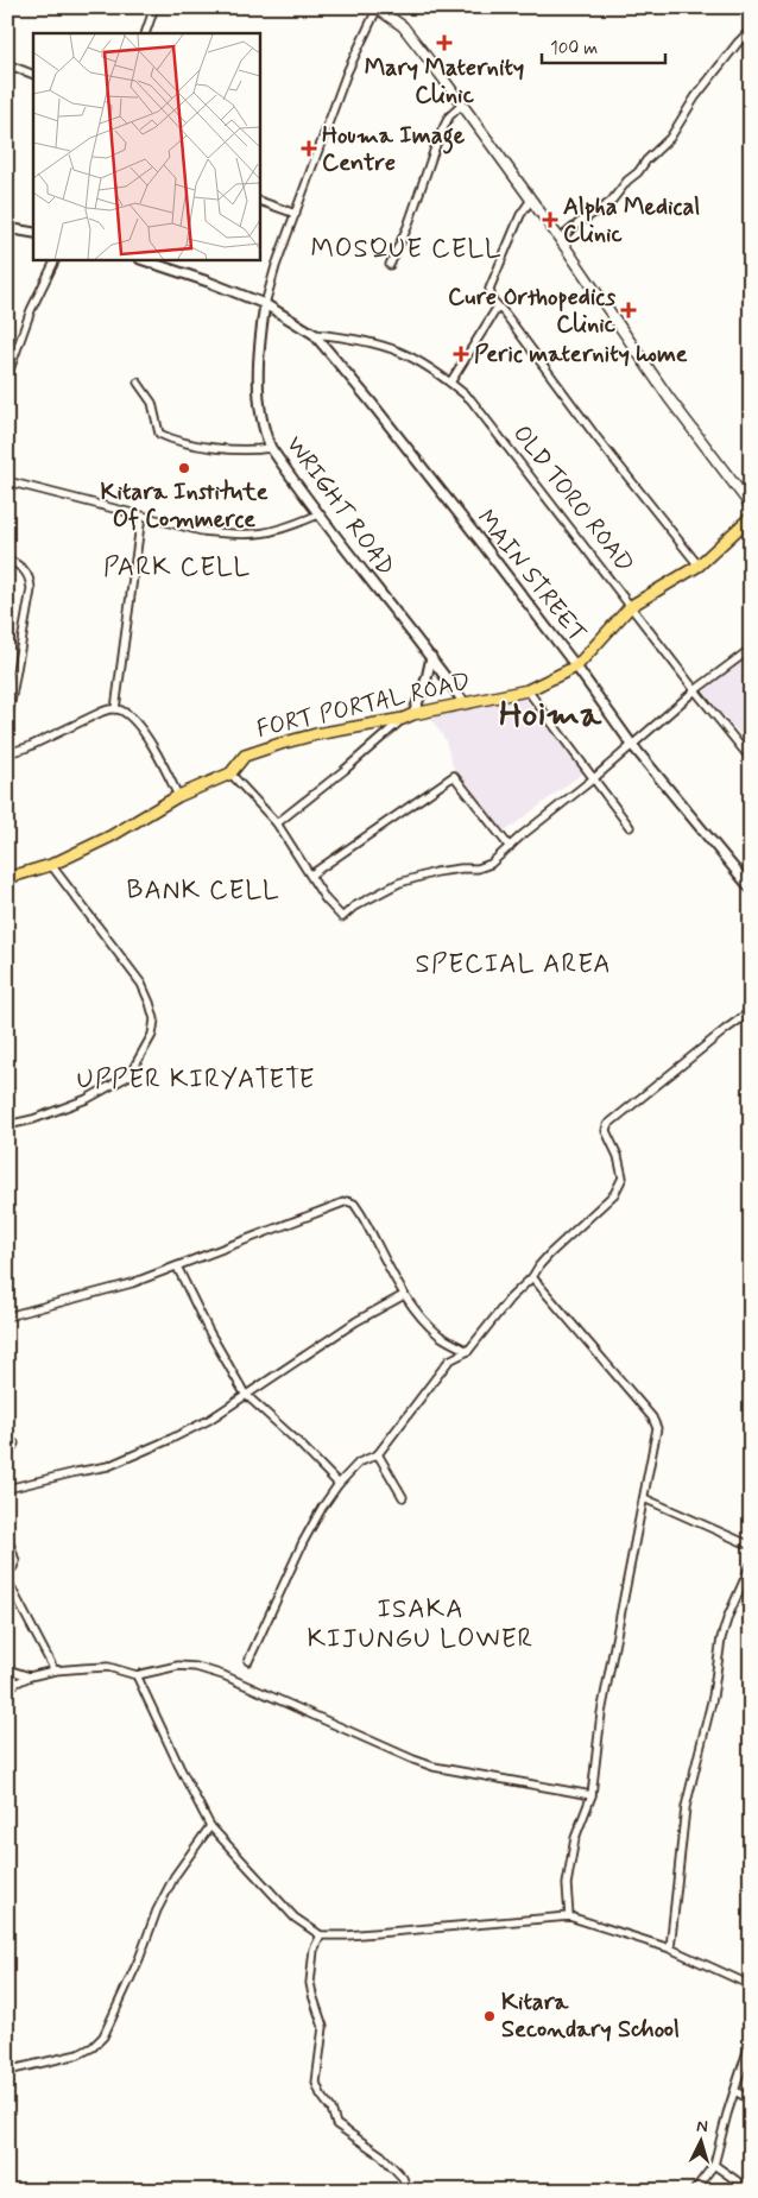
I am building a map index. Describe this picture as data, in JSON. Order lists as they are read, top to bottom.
{
  "streets": {
    "main road": ["FORT PORTAL ROAD"],
    "street": ["OLD TORO ROAD", "WRIGHT ROAD", "MAIN STREET"]
  },
  "crossings": [
    ["OLD TORO ROAD", "MAIN STREET"],
    ["WRIGHT ROAD", "MAIN STREET"],
    ["WRIGHT ROAD", "FORT PORTAL ROAD"],
    ["MAIN STREET", "FORT PORTAL ROAD"]
  ],
  "districts": [
    "MOSQUE CELL",
    "PARK CELL",
    "Hoima",
    "BANK CELL",
    "SPECIAL AREA",
    "UPPER KIRYATETE",
    "ISAKA KIJUNGU LOWER"
  ],
  "places": {
    "health": [
      "Mary Maternity Clinic",
      "Houma Image Centre",
      "Alpha Medical Clinic",
      "Cure Orthopedics Clinic",
      "Peric maternity home"
    ],
    "other": ["Kitara Institute Of Commerce", "Kitara Secondary School"]
  },
  "scale_bar": "100 m",
  "north": "top"
}
